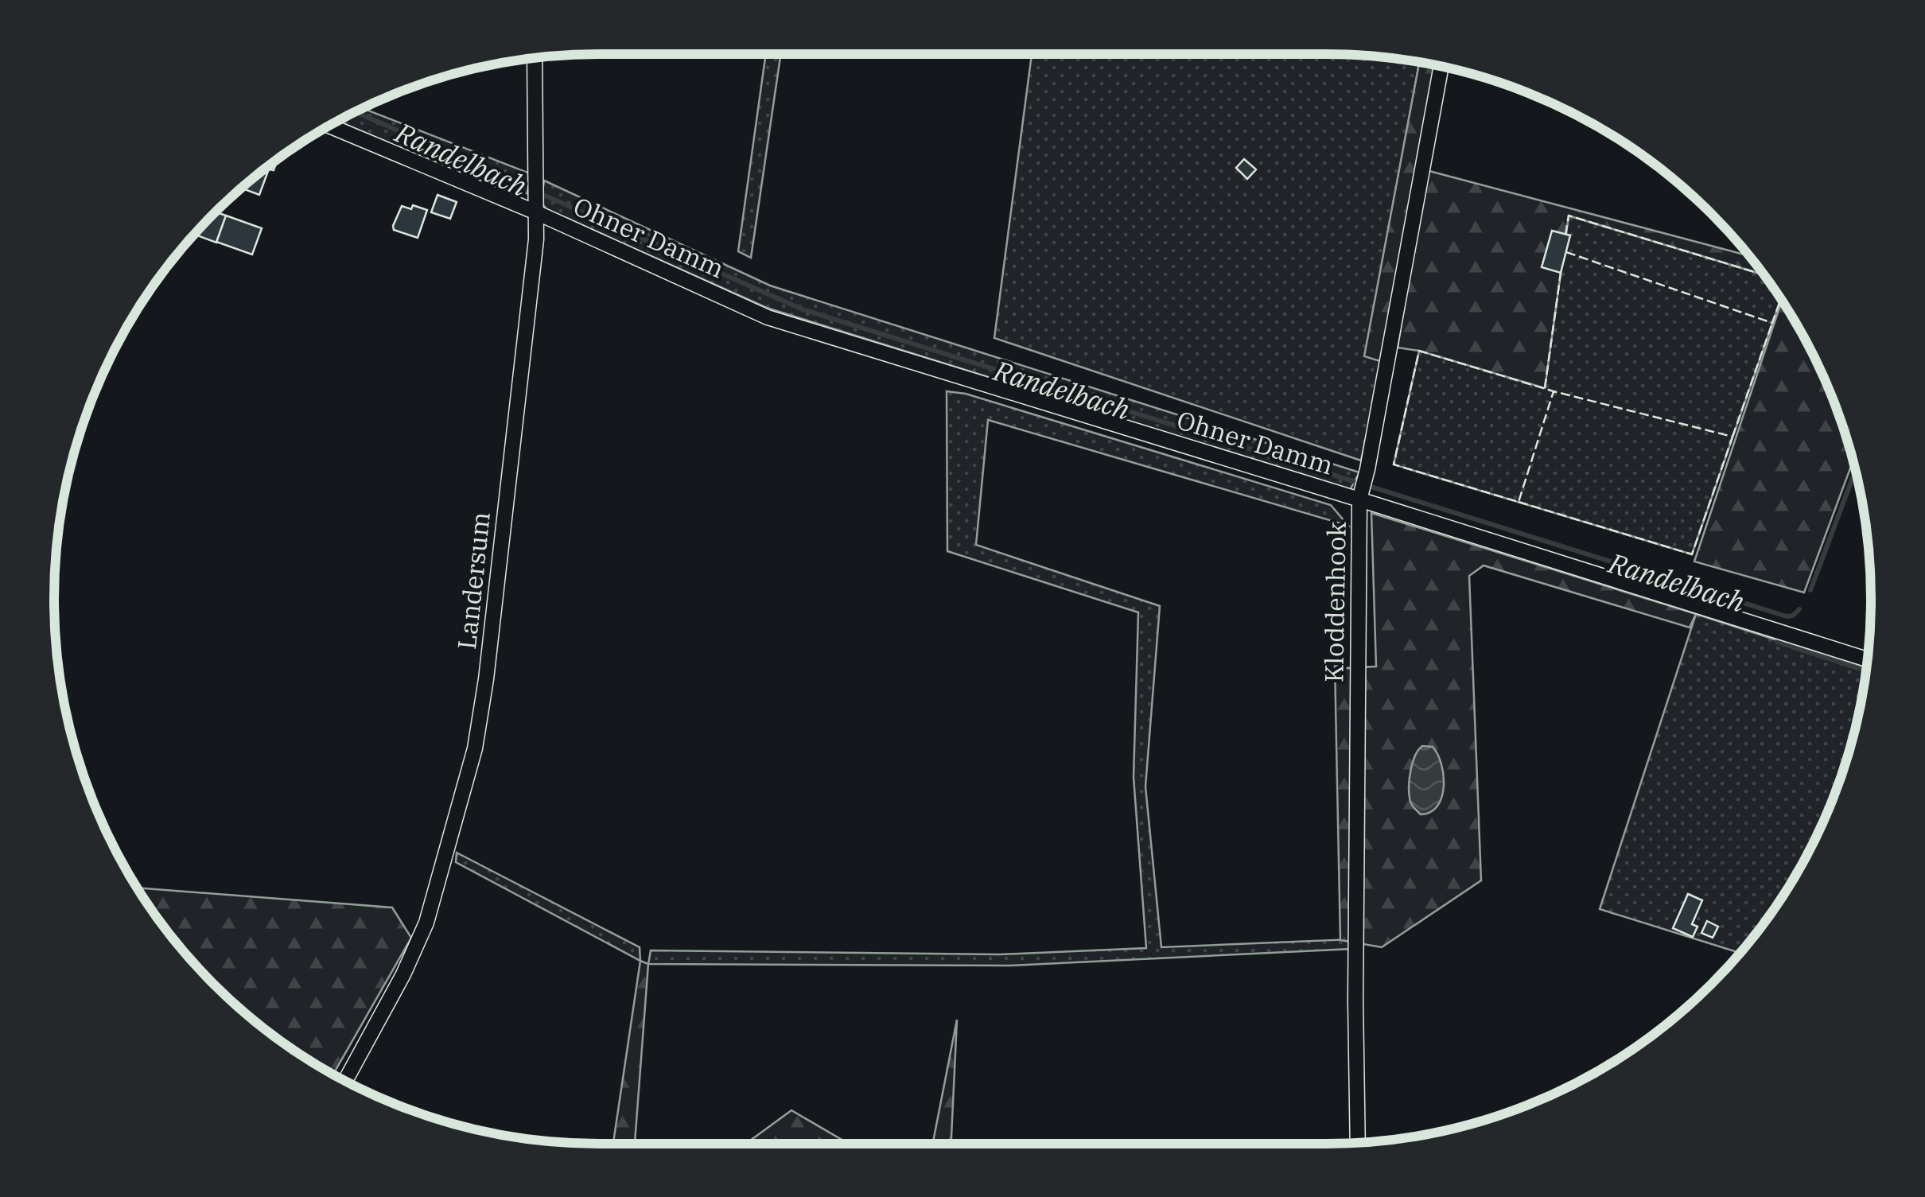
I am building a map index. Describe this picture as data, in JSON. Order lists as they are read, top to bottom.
{
  "streets": {
    "street": ["Ohner Damm", "Landersum", "Kloddenhook"]
  },
  "crossings": [
    ["Ohner Damm", "Landersum"],
    ["Ohner Damm", "Kloddenhook"]
  ],
  "water": ["Randelbach"]
}
